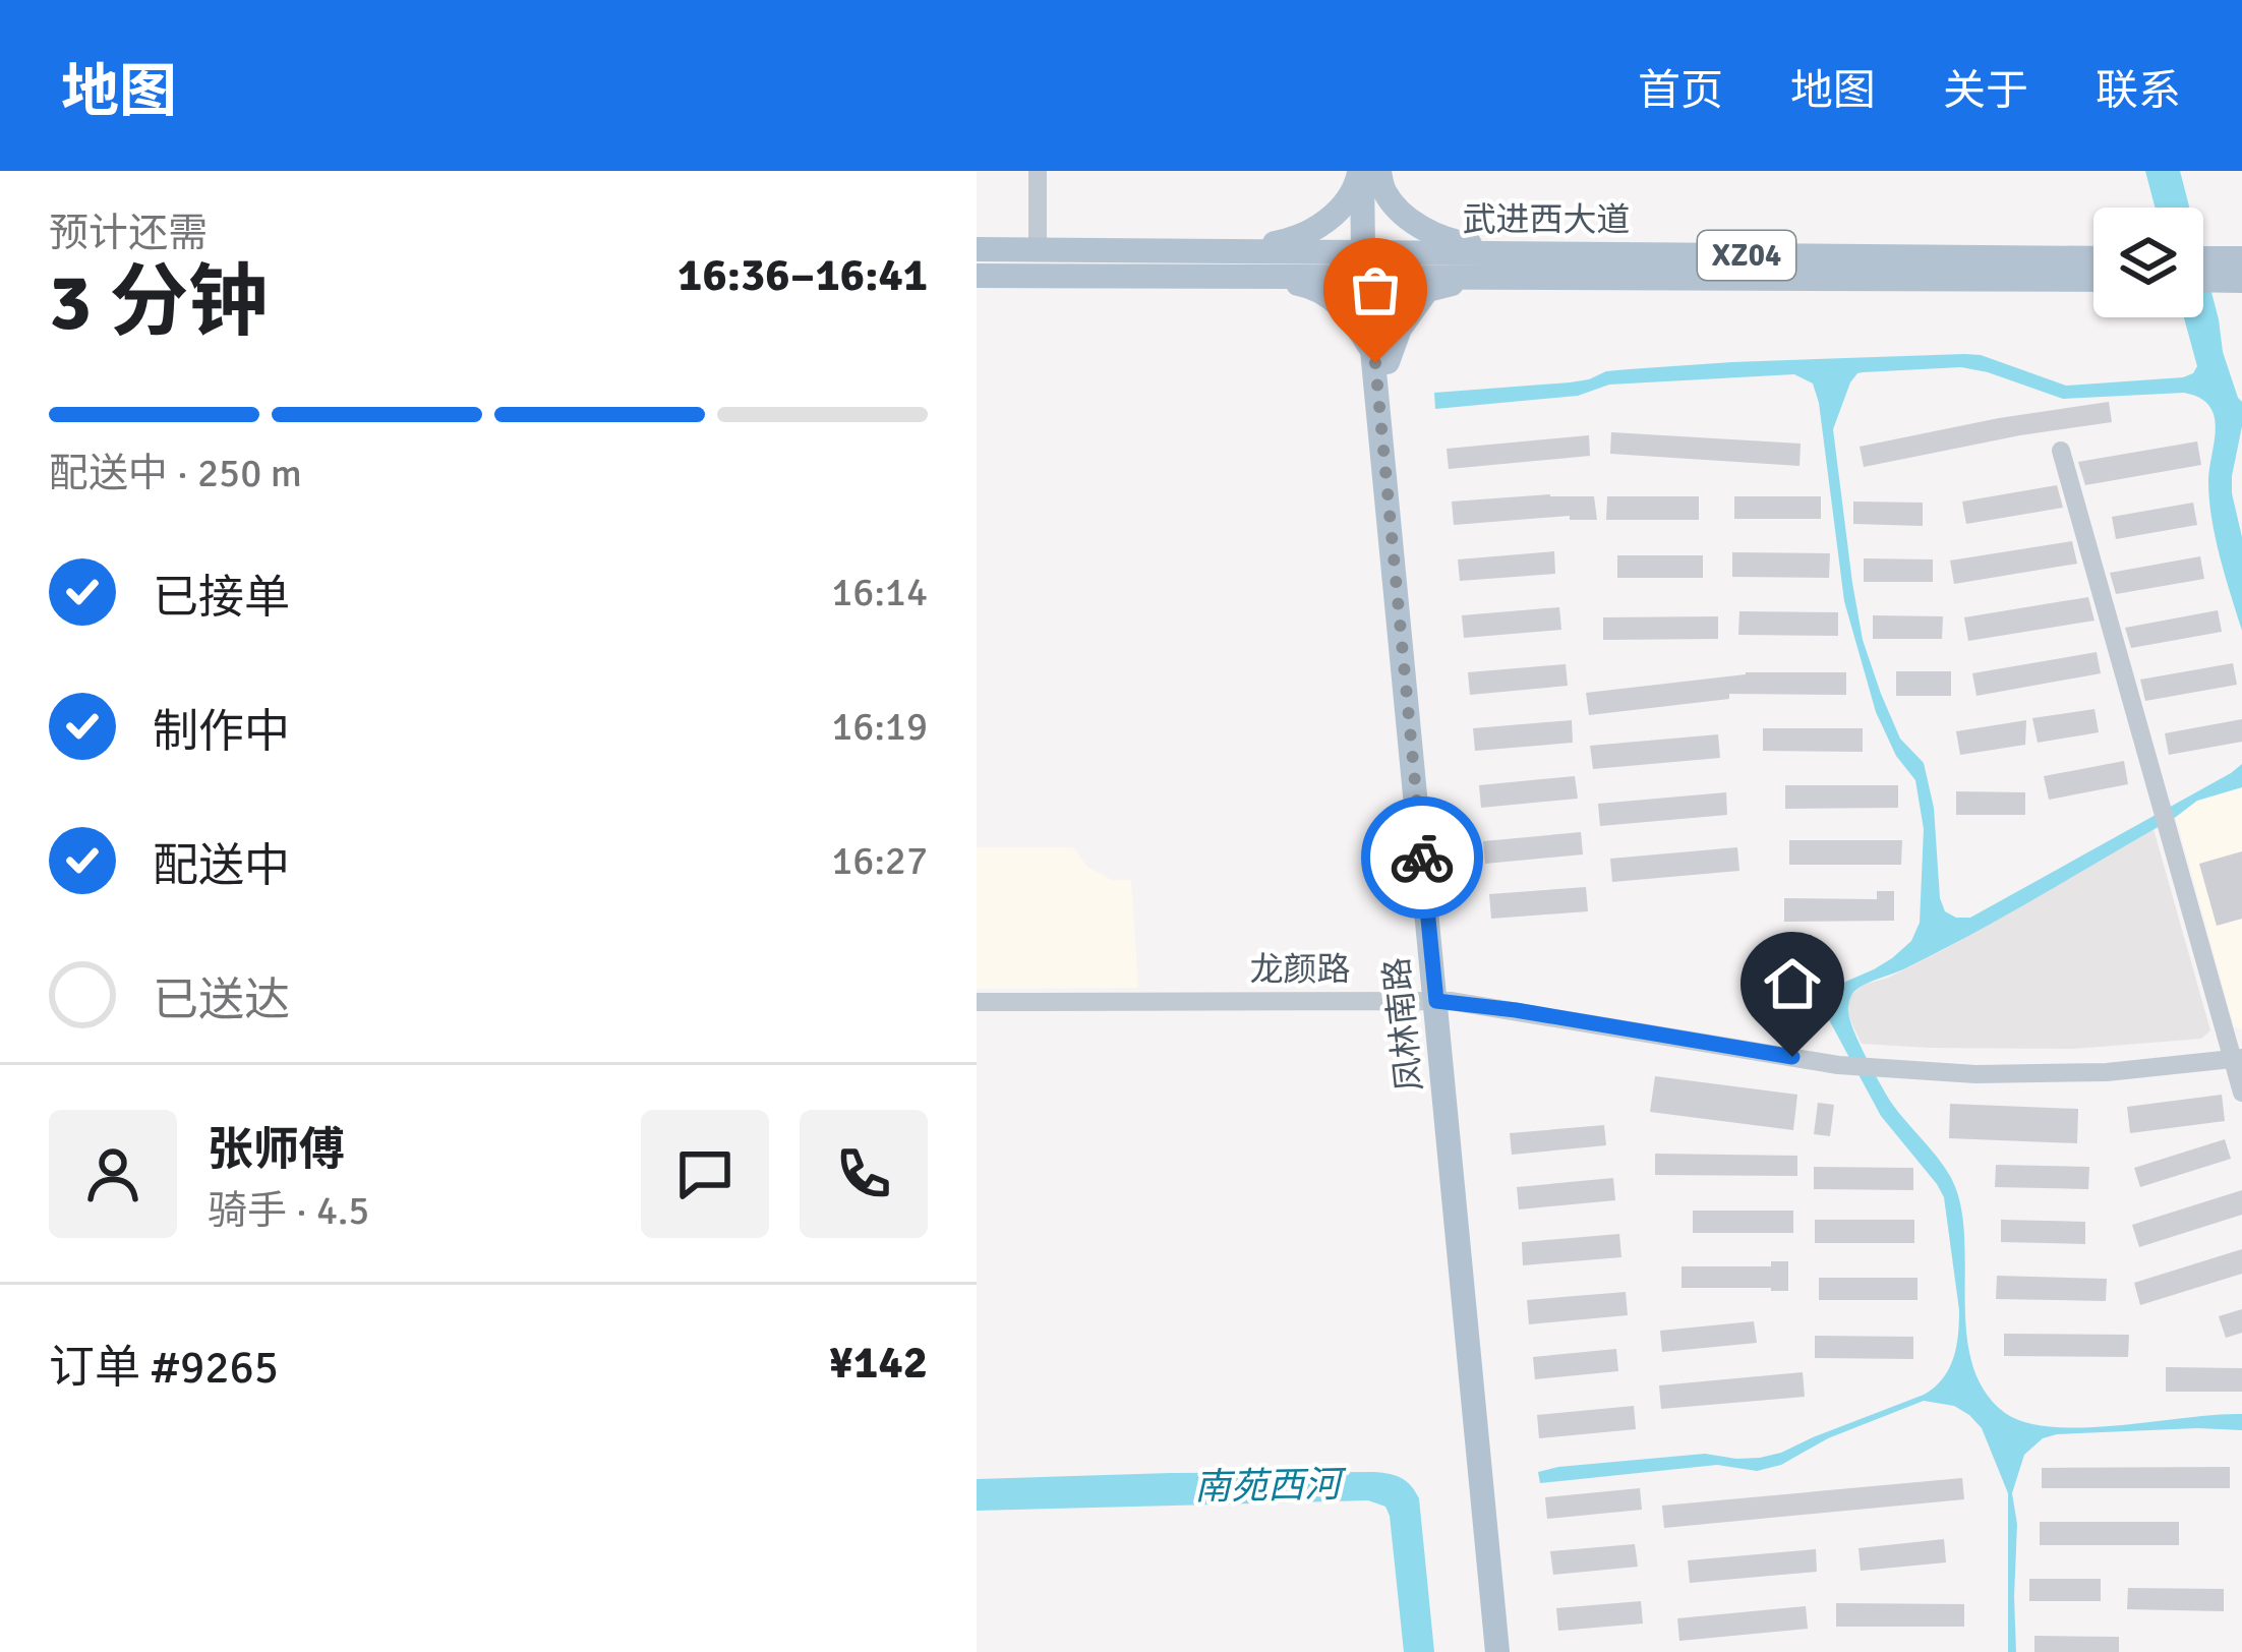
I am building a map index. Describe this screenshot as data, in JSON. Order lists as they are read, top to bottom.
{
  "streets": {
    "main road": ["武进西大道", "XZ04", "凤林南路"],
    "street": ["龙颜路"]
  },
  "crossings": [
    ["武进西大道", "凤林南路"],
    ["龙颜路", "凤林南路"]
  ],
  "water": ["南苑西河"],
  "page": {
    "header": "地图",
    "nav": [
      "首页",
      "地图",
      "关于",
      "联系"
    ],
    "heading": ["3 分钟", "预计还需", "16:36–16:41"],
    "panel": [
      "张师傅",
      "骑手 · 4.5",
      "订单 #9265",
      "¥142"
    ],
    "bar": "配送中 · 250 m",
    "list": [
      ["已接单", "16:14"],
      ["制作中", "16:19"],
      ["配送中", "16:27"],
      "已送达"
    ]
  }
}
